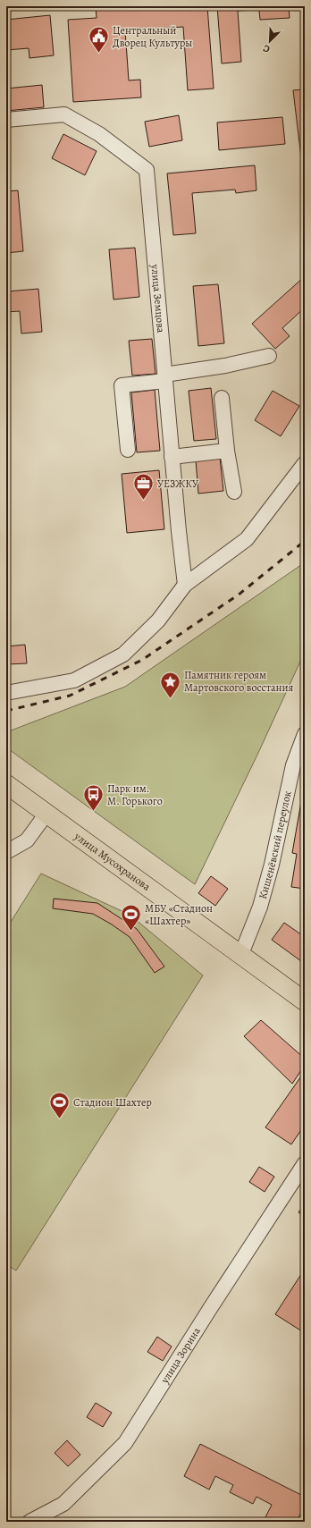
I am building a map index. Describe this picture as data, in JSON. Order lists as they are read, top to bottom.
{
  "streets": {
    "main road": ["улица Мусохранова"],
    "street": ["улица Земцова", "Кишенёвский переулок", "улица Зорина"]
  },
  "crossings": [
    ["Кишенёвский переулок", "улица Мусохранова"]
  ],
  "places": {
    "public building": ["Центральный Дворец Культуры"],
    "office": ["УЕЗЖКУ"],
    "place": ["Памятник героям Мартовского восстания"],
    "bus stop": ["Парк им. М. Горького"],
    "sports": ["МБУ «Стадион «Шахтер»", "Стадион Шахтер"]
  },
  "north": "bottom left"
}
